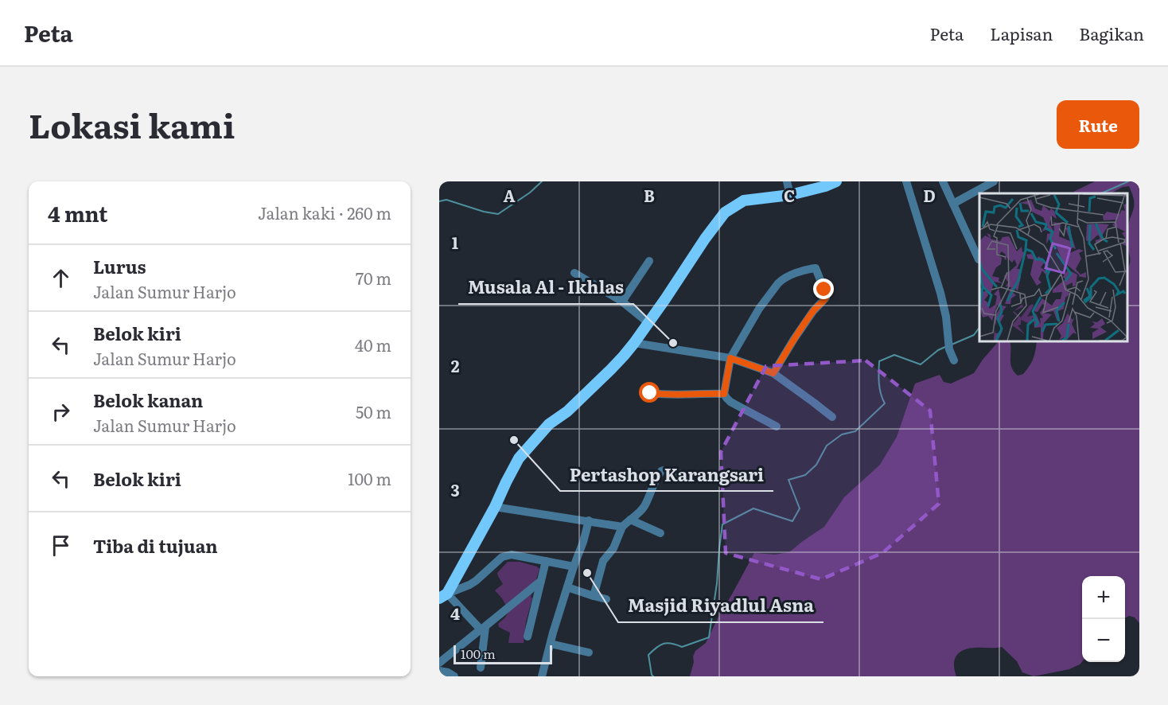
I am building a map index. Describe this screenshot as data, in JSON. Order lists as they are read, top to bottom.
{
  "places": ["Musala Al - Ikhlas", "Pertashop Karangsari", "Masjid Riyadlul Asna"],
  "scale_bar": "100 m",
  "page": {
    "header": "Peta",
    "nav": ["Peta", "Lapisan", "Bagikan"],
    "title": "Lokasi kami",
    "buttons": "Rute",
    "heading": ["4 mnt", "Jalan kaki · 260 m"],
    "list": [
      ["Lurus", "Jalan Sumur Harjo", "70 m"],
      ["Belok kiri", "Jalan Sumur Harjo", "40 m"],
      ["Belok kanan", "Jalan Sumur Harjo", "50 m"],
      ["Belok kiri", "100 m"],
      "Tiba di tujuan"
    ],
    "map_buttons": ["+", "−"],
    "scale": "100 m"
  },
  "grid": {
    "columns": [
      "A",
      "B",
      "C",
      "D"
    ],
    "rows": [
      "1",
      "2",
      "3",
      "4"
    ]
  }
}
